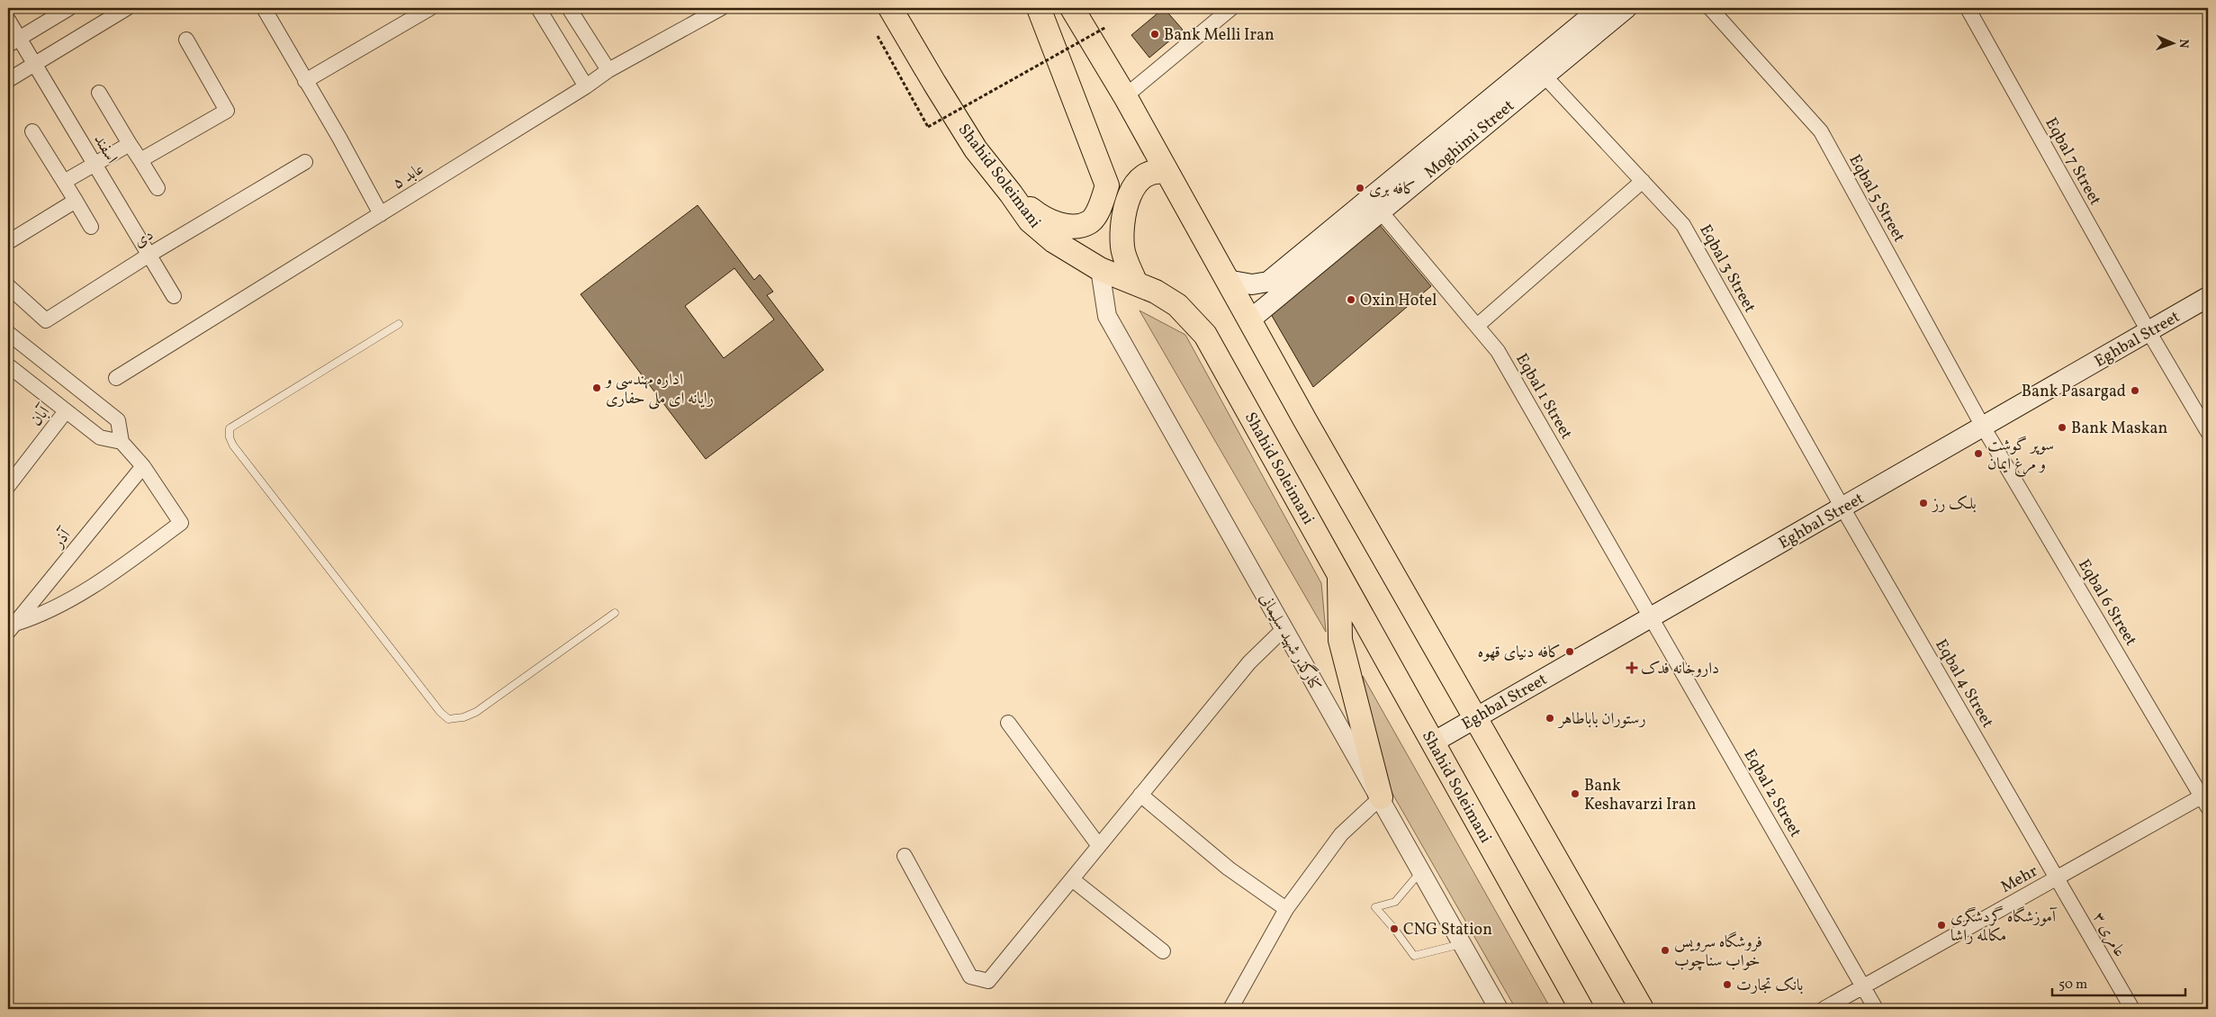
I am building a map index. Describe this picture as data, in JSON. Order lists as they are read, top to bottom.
{
  "streets": {
    "highway": ["Shahid Soleimani"],
    "main road": ["Moghimi Street", "Eghbal Street"],
    "street": [
      "اسفند",
      "Eqbal 7 Street",
      "عابد ۵",
      "Eqbal 5 Street",
      "دی",
      "Eqbal 3 Street",
      "Eqbal 1 Street",
      "آبان",
      "آذر",
      "Eqbal 6 Street",
      "کنارگذر شهید سلیمانی",
      "Eqbal 4 Street",
      "Eqbal 2 Street",
      "Mehr",
      "عامری ۳"
    ]
  },
  "crossings": [
    ["Moghimi Street", "Eqbal 3 Street"],
    ["Moghimi Street", "Eqbal 1 Street"],
    ["اسفند", "دی"],
    ["Eqbal 7 Street", "Eghbal Street"],
    ["Shahid Soleimani", "Eghbal Street"],
    ["Shahid Soleimani", "کنارگذر شهید سلیمانی"],
    ["Eqbal 5 Street", "Eghbal Street"],
    ["Eqbal 5 Street", "Eqbal 6 Street"],
    ["Eqbal 3 Street", "Eghbal Street"],
    ["Eqbal 3 Street", "Eqbal 4 Street"],
    ["Eghbal Street", "Eqbal 1 Street"],
    ["Eghbal Street", "Eqbal 6 Street"],
    ["Eghbal Street", "Eqbal 4 Street"],
    ["Eghbal Street", "Eqbal 2 Street"],
    ["Eqbal 1 Street", "Eqbal 2 Street"],
    ["Eqbal 6 Street", "Mehr"],
    ["Eqbal 4 Street", "Mehr"],
    ["Eqbal 4 Street", "عامری ۳"],
    ["Eqbal 2 Street", "Mehr"],
    ["Mehr", "عامری ۳"]
  ],
  "places": {
    "other": [
      "Bank Melli Iran",
      "کافه بری",
      "Oxin Hotel",
      "اداره مهندسی و رایانه ای ملی حفاری",
      "Bank Pasargad",
      "Bank Maskan",
      "سوپر گوشت و مرغ ایمان",
      "بلک رز",
      "کافه دنیای قهوه",
      "رستوران باباطاهر",
      "Bank Keshavarzi Iran",
      "آموزشگاه گردشگری مکالمه راشا",
      "CNG Station",
      "فروشگاه سرویس خواب سناچوب",
      "بانک تجارت"
    ],
    "health": ["داروخانه فدک"]
  },
  "scale_bar": "50 m",
  "north": "right"
}
